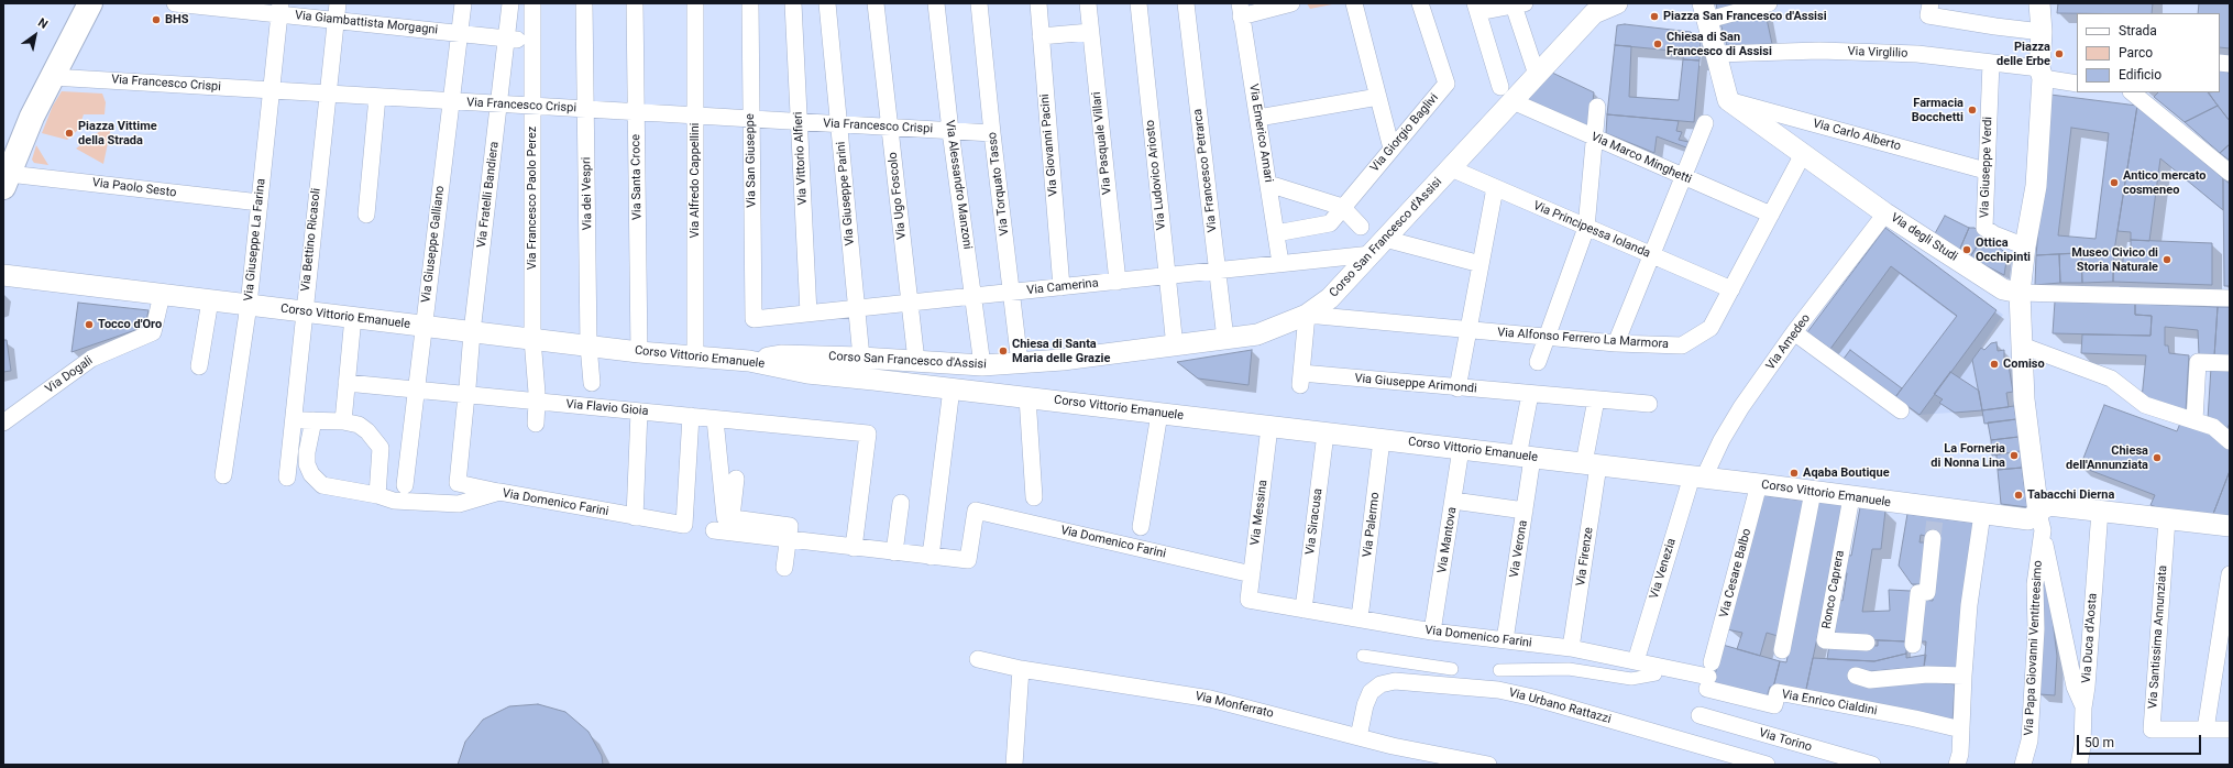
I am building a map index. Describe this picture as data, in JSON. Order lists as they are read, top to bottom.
{
  "streets": {
    "street": [
      "Via Giambattista Morgagni",
      "Via Virglilio",
      "Via Francesco Crispi",
      "Via Emerico Amari",
      "Via Giorgio Baglivi",
      "Via Carlo Alberto",
      "Via Pasquale Villari",
      "Via Giovanni Pacini",
      "Via Vittorio Alfieri",
      "Via Marco Minghetti",
      "Via San Giuseppe",
      "Via Giuseppe Verdi",
      "Via Francesco Petrarca",
      "Via Ludovico Ariosto",
      "Via Santa Croce",
      "Via Alfredo Cappellini",
      "Via Torquato Tasso",
      "Via Alessandro Manzoni",
      "Via Paolo Sesto",
      "Via dei Vespri",
      "Via Giuseppe Parini",
      "Via Fratelli Bandiera",
      "Via Ugo Foscolo",
      "Via Francesco Paolo Perez",
      "Via Principessa Iolanda",
      "Corso San Francesco d'Assisi",
      "Via degli Studi",
      "Via Giuseppe La Farina",
      "Via Bettino Ricasoli",
      "Via Giuseppe Galliano",
      "Via Camerina",
      "Corso Vittorio Emanuele",
      "Via Alfonso Ferrero La Marmora",
      "Via Amedeo",
      "Via Dogali",
      "Via Giuseppe Arimondi",
      "Via Flavio Gioia",
      "Via Domenico Farini",
      "Via Messina",
      "Via Siracusa",
      "Via Palermo",
      "Via Mantova",
      "Via Verona",
      "Via Firenze",
      "Via Venezia",
      "Via Cesare Balbo",
      "Ronco Caprera",
      "Via Santissima Annunziata",
      "Via Duca d'Aosta",
      "Via Papa Giovanni Ventitreesimo",
      "Via Enrico Cialdini",
      "Via Monferrato",
      "Via Urbano Rattazzi",
      "Via Torino"
    ]
  },
  "crossings": [
    ["Via Giambattista Morgagni", "Via Fratelli Bandiera"],
    ["Via Giambattista Morgagni", "Via Francesco Paolo Perez"],
    ["Via Giambattista Morgagni", "Via Giuseppe La Farina"],
    ["Via Giambattista Morgagni", "Via Bettino Ricasoli"],
    ["Via Giambattista Morgagni", "Via Giuseppe Galliano"],
    ["Via Virglilio", "Via Giuseppe Verdi"],
    ["Via Virglilio", "Via Papa Giovanni Ventitreesimo"],
    ["Via Francesco Crispi", "Via Vittorio Alfieri"],
    ["Via Francesco Crispi", "Via San Giuseppe"],
    ["Via Francesco Crispi", "Via Santa Croce"],
    ["Via Francesco Crispi", "Via Alfredo Cappellini"],
    ["Via Francesco Crispi", "Via Torquato Tasso"],
    ["Via Francesco Crispi", "Via Alessandro Manzoni"],
    ["Via Francesco Crispi", "Via dei Vespri"],
    ["Via Francesco Crispi", "Via Giuseppe Parini"],
    ["Via Francesco Crispi", "Via Fratelli Bandiera"],
    ["Via Francesco Crispi", "Via Ugo Foscolo"],
    ["Via Francesco Crispi", "Via Francesco Paolo Perez"],
    ["Via Francesco Crispi", "Via Giuseppe La Farina"],
    ["Via Francesco Crispi", "Via Bettino Ricasoli"],
    ["Via Francesco Crispi", "Via Giuseppe Galliano"],
    ["Via Emerico Amari", "Via Giorgio Baglivi"],
    ["Via Emerico Amari", "Via Camerina"],
    ["Via Carlo Alberto", "Via Giuseppe Verdi"],
    ["Via Carlo Alberto", "Via degli Studi"],
    ["Via Pasquale Villari", "Via Camerina"],
    ["Via Giovanni Pacini", "Via Camerina"],
    ["Via Vittorio Alfieri", "Via Camerina"],
    ["Via Marco Minghetti", "Corso San Francesco d'Assisi"],
    ["Via Marco Minghetti", "Via Alfonso Ferrero La Marmora"],
    ["Via San Giuseppe", "Via Camerina"],
    ["Via Giuseppe Verdi", "Via Papa Giovanni Ventitreesimo"],
    ["Via Francesco Petrarca", "Corso San Francesco d'Assisi"],
    ["Via Francesco Petrarca", "Via Camerina"],
    ["Via Ludovico Ariosto", "Corso San Francesco d'Assisi"],
    ["Via Ludovico Ariosto", "Via Camerina"],
    ["Via Santa Croce", "Corso Vittorio Emanuele"],
    ["Via Alfredo Cappellini", "Corso Vittorio Emanuele"],
    ["Via Torquato Tasso", "Corso San Francesco d'Assisi"],
    ["Via Torquato Tasso", "Via Camerina"],
    ["Via Alessandro Manzoni", "Corso San Francesco d'Assisi"],
    ["Via Alessandro Manzoni", "Via Camerina"],
    ["Via Paolo Sesto", "Via Giuseppe La Farina"],
    ["Via dei Vespri", "Corso Vittorio Emanuele"],
    ["Via Giuseppe Parini", "Corso San Francesco d'Assisi"],
    ["Via Giuseppe Parini", "Via Camerina"],
    ["Via Fratelli Bandiera", "Corso Vittorio Emanuele"],
    ["Via Fratelli Bandiera", "Via Flavio Gioia"],
    ["Via Fratelli Bandiera", "Via Domenico Farini"],
    ["Via Ugo Foscolo", "Corso San Francesco d'Assisi"],
    ["Via Ugo Foscolo", "Via Camerina"],
    ["Via Francesco Paolo Perez", "Corso Vittorio Emanuele"],
    ["Via Francesco Paolo Perez", "Via Flavio Gioia"],
    ["Via Principessa Iolanda", "Corso San Francesco d'Assisi"],
    ["Via Principessa Iolanda", "Via Alfonso Ferrero La Marmora"],
    ["Corso San Francesco d'Assisi", "Via Camerina"],
    ["Corso San Francesco d'Assisi", "Corso Vittorio Emanuele"],
    ["Corso San Francesco d'Assisi", "Via Alfonso Ferrero La Marmora"],
    ["Corso San Francesco d'Assisi", "Via Giuseppe Arimondi"],
    ["Via degli Studi", "Via Alfonso Ferrero La Marmora"],
    ["Via degli Studi", "Via Amedeo"],
    ["Via degli Studi", "Via Papa Giovanni Ventitreesimo"],
    ["Via Giuseppe La Farina", "Corso Vittorio Emanuele"],
    ["Via Bettino Ricasoli", "Corso Vittorio Emanuele"],
    ["Via Giuseppe Galliano", "Corso Vittorio Emanuele"],
    ["Via Giuseppe Galliano", "Via Flavio Gioia"],
    ["Corso Vittorio Emanuele", "Via Amedeo"],
    ["Corso Vittorio Emanuele", "Via Dogali"],
    ["Corso Vittorio Emanuele", "Via Messina"],
    ["Corso Vittorio Emanuele", "Via Siracusa"],
    ["Corso Vittorio Emanuele", "Via Palermo"],
    ["Corso Vittorio Emanuele", "Via Mantova"],
    ["Corso Vittorio Emanuele", "Via Verona"],
    ["Corso Vittorio Emanuele", "Via Firenze"],
    ["Corso Vittorio Emanuele", "Via Venezia"],
    ["Corso Vittorio Emanuele", "Via Cesare Balbo"],
    ["Corso Vittorio Emanuele", "Ronco Caprera"],
    ["Corso Vittorio Emanuele", "Via Santissima Annunziata"],
    ["Corso Vittorio Emanuele", "Via Duca d'Aosta"],
    ["Corso Vittorio Emanuele", "Via Papa Giovanni Ventitreesimo"],
    ["Via Alfonso Ferrero La Marmora", "Via Giuseppe Arimondi"],
    ["Via Amedeo", "Via Venezia"],
    ["Via Flavio Gioia", "Via Domenico Farini"],
    ["Via Domenico Farini", "Via Messina"],
    ["Via Domenico Farini", "Via Siracusa"],
    ["Via Domenico Farini", "Via Mantova"],
    ["Via Domenico Farini", "Via Verona"],
    ["Via Domenico Farini", "Via Firenze"],
    ["Via Domenico Farini", "Via Venezia"],
    ["Via Domenico Farini", "Via Cesare Balbo"],
    ["Via Domenico Farini", "Via Enrico Cialdini"],
    ["Via Cesare Balbo", "Via Enrico Cialdini"],
    ["Via Duca d'Aosta", "Via Papa Giovanni Ventitreesimo"],
    ["Via Monferrato", "Via Urbano Rattazzi"]
  ],
  "places": [
    "Piazza San Francesco d'Assisi",
    "BHS",
    "Chiesa di San Francesco di Assisi",
    "Piazza delle Erbe",
    "Farmacia Bocchetti",
    "Piazza Vittime della Strada",
    "Antico mercato cosmeneo",
    "Ottica Occhipinti",
    "Museo Civico di Storia Naturale",
    "Tocco d'Oro",
    "Chiesa di Santa Maria delle Grazie",
    "Comiso",
    "La Forneria di Nonna Lina",
    "Chiesa dell'Annunziata",
    "Aqaba Boutique",
    "Tabacchi Dierna"
  ],
  "legend": ["Strada", "Parco", "Edificio"],
  "scale_bar": "50 m",
  "north": "top right"
}
